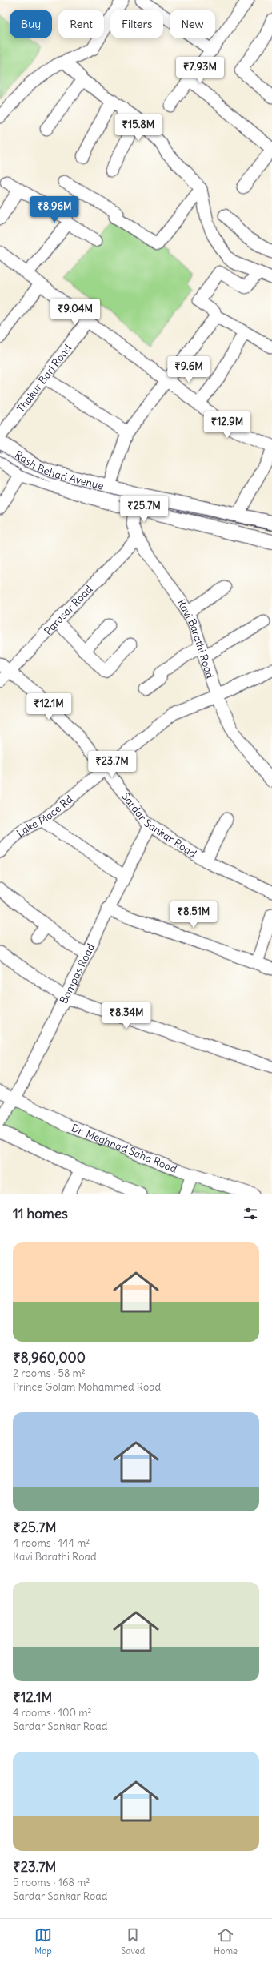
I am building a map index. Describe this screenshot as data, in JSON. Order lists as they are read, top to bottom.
{
  "streets": {
    "main road": ["Rash Behari Avenue"],
    "street": [
      "Thakur Bari Road",
      "Parasar Road",
      "Kavi Barathi Road",
      "Lake Place Rd",
      "Sardar Sankar Road",
      "Bompas Road",
      "Dr. Meghnad Saha Road"
    ]
  },
  "crossings": [
    ["Rash Behari Avenue", "Kavi Barathi Road"],
    ["Parasar Road", "Kavi Barathi Road"],
    ["Parasar Road", "Sardar Sankar Road"],
    ["Kavi Barathi Road", "Lake Place Rd"],
    ["Lake Place Rd", "Sardar Sankar Road"],
    ["Sardar Sankar Road", "Bompas Road"],
    ["Bompas Road", "Dr. Meghnad Saha Road"]
  ],
  "page": {
    "chip": [
      "Buy",
      "Rent",
      "Filters",
      "New"
    ],
    "price": [
      "₹7.93M",
      "₹15.8M",
      "₹8.96M",
      "₹9.04M",
      "₹9.6M",
      "₹12.9M",
      "₹25.7M",
      "₹12.1M",
      "₹23.7M",
      "₹8.51M",
      "₹8.34M"
    ],
    "heading": "11 homes",
    "list": [
      {
        "name": "₹8,960,000",
        "note": "2 rooms · 58 m² · Prince Golam Mohammed Road"
      },
      {
        "name": "₹25.7M",
        "note": "4 rooms · 144 m² · Kavi Barathi Road"
      },
      {
        "name": "₹12.1M",
        "note": "4 rooms · 100 m² · Sardar Sankar Road"
      },
      {
        "name": "₹23.7M",
        "note": "5 rooms · 168 m² · Sardar Sankar Road"
      }
    ],
    "tabs": ["Map", "Saved", "Home"]
  }
}
